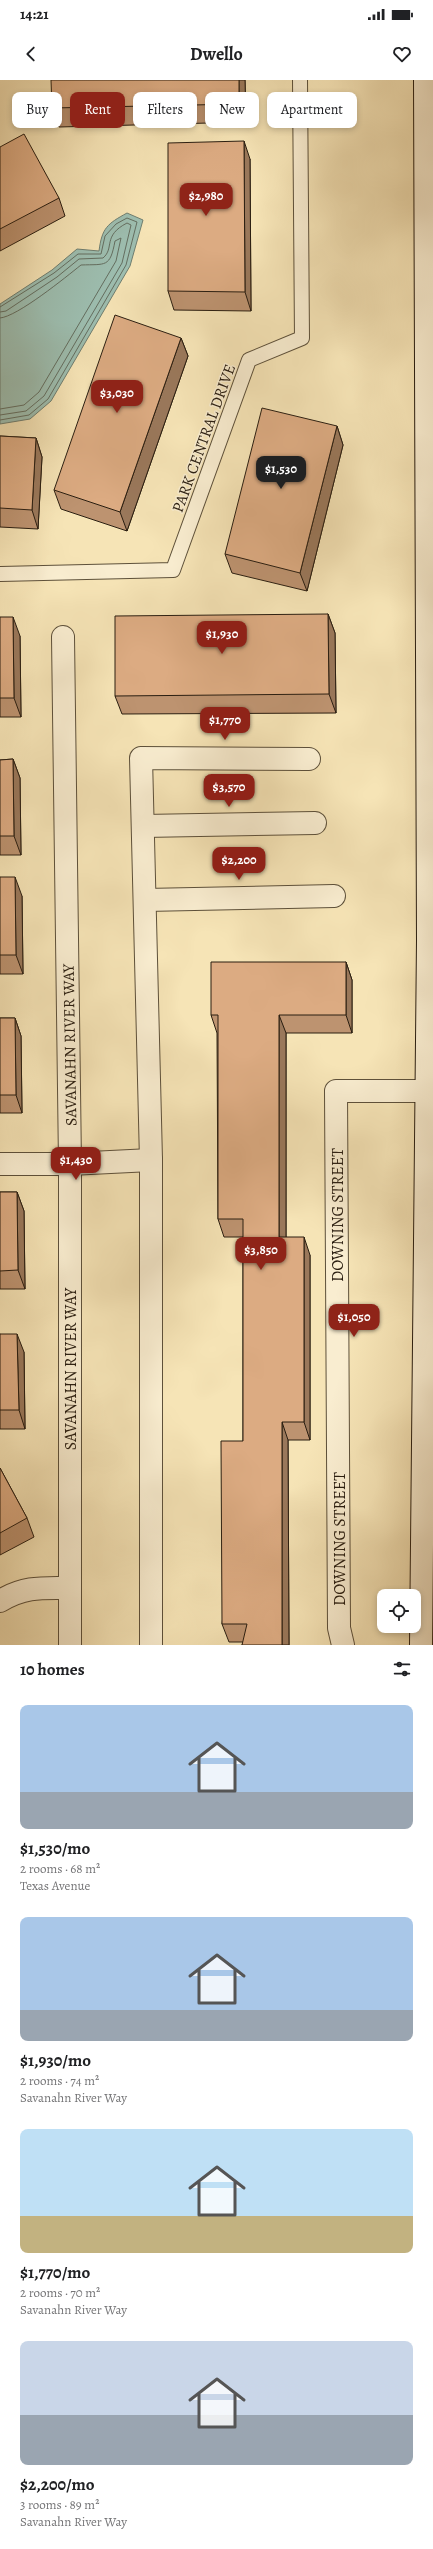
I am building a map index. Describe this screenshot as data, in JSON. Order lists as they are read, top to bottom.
{
  "streets": {
    "street": ["SAVANAHN RIVER WAY", "DOWNING STREET"],
    "lane": ["PARK CENTRAL DRIVE"]
  },
  "page": {
    "status": "14:21",
    "header": "Dwello",
    "chip": [
      "Buy",
      "Rent",
      "Filters",
      "New",
      "Apartment"
    ],
    "price": [
      "$2,980",
      "$3,030",
      "$1,530",
      "$1,930",
      "$1,770",
      "$3,570",
      "$2,200",
      "$1,430",
      "$3,850",
      "$1,050"
    ],
    "heading": "10 homes",
    "list": [
      {
        "name": "$1,530/mo",
        "note": "2 rooms · 68 m² · Texas Avenue"
      },
      {
        "name": "$1,930/mo",
        "note": "2 rooms · 74 m² · Savanahn River Way"
      },
      {
        "name": "$1,770/mo",
        "note": "2 rooms · 70 m² · Savanahn River Way"
      },
      {
        "name": "$2,200/mo",
        "note": "3 rooms · 89 m² · Savanahn River Way"
      }
    ]
  }
}
